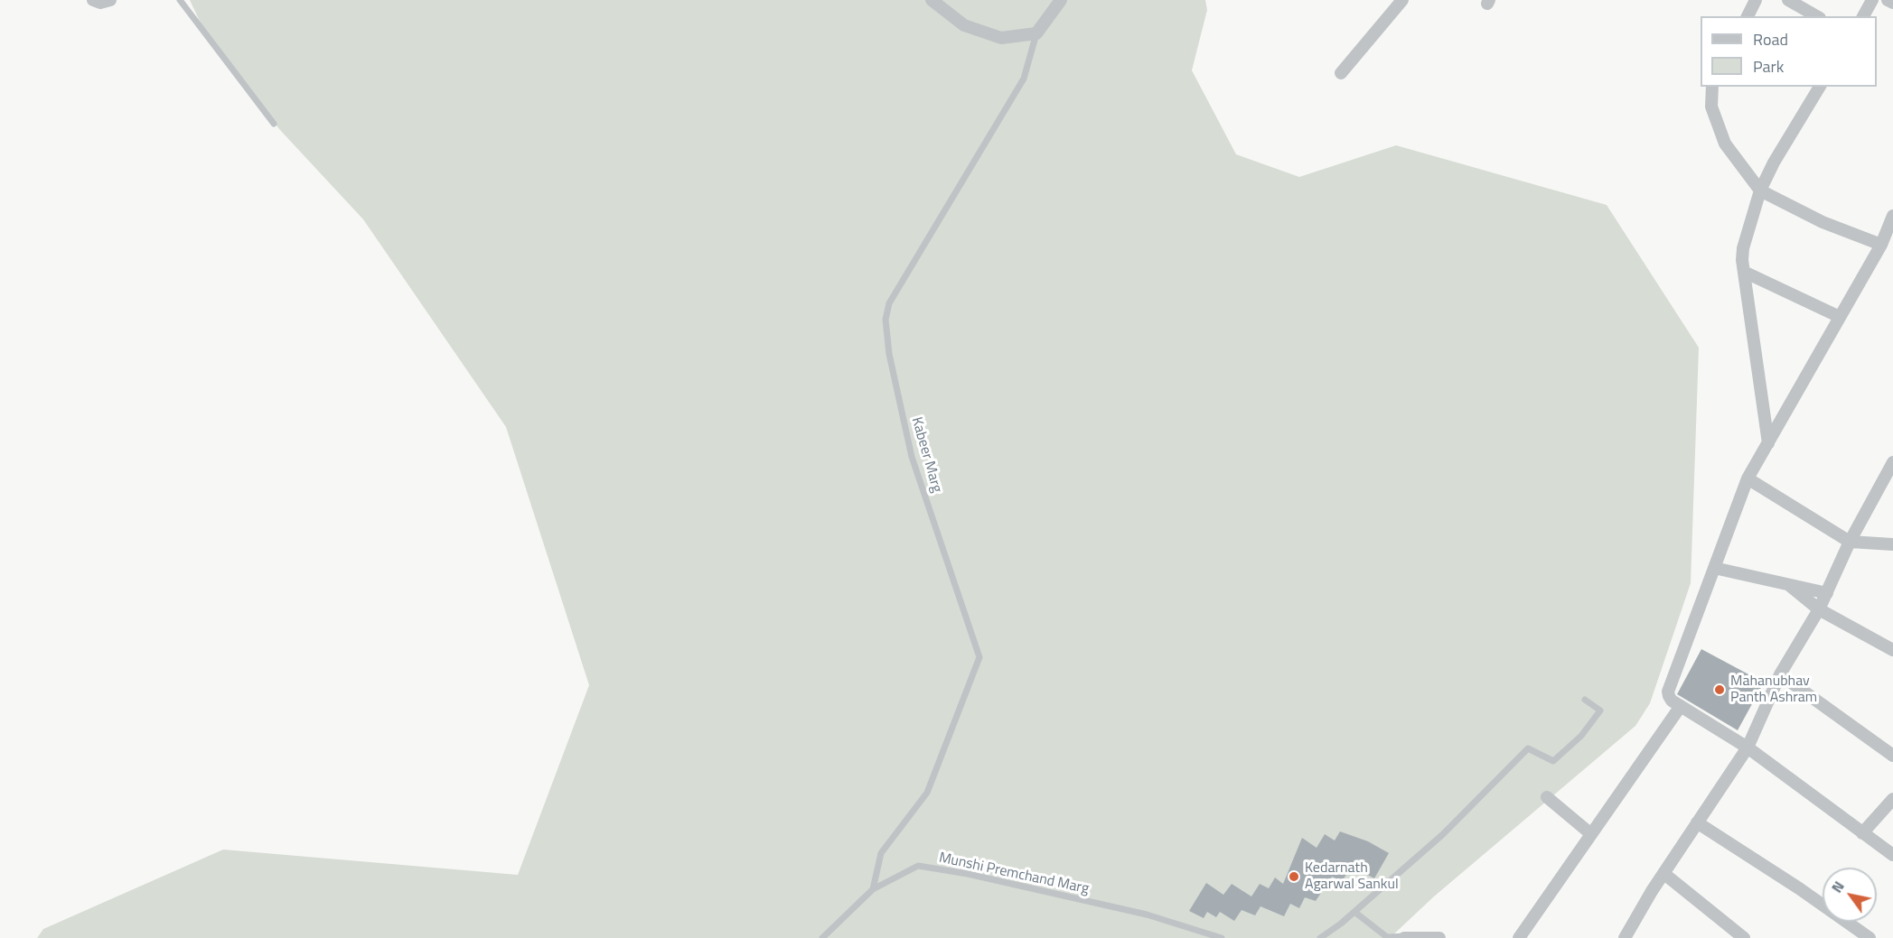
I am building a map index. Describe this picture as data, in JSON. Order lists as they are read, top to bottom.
{
  "streets": {
    "lane": ["Kabeer Marg", "Munshi Premchand Marg"]
  },
  "crossings": [
    ["Kabeer Marg", "Munshi Premchand Marg"]
  ],
  "places": ["Mahanubhav Panth Ashram", "Kedarnath Agarwal Sankul"],
  "legend": ["Road", "Park"],
  "north": "top left"
}
